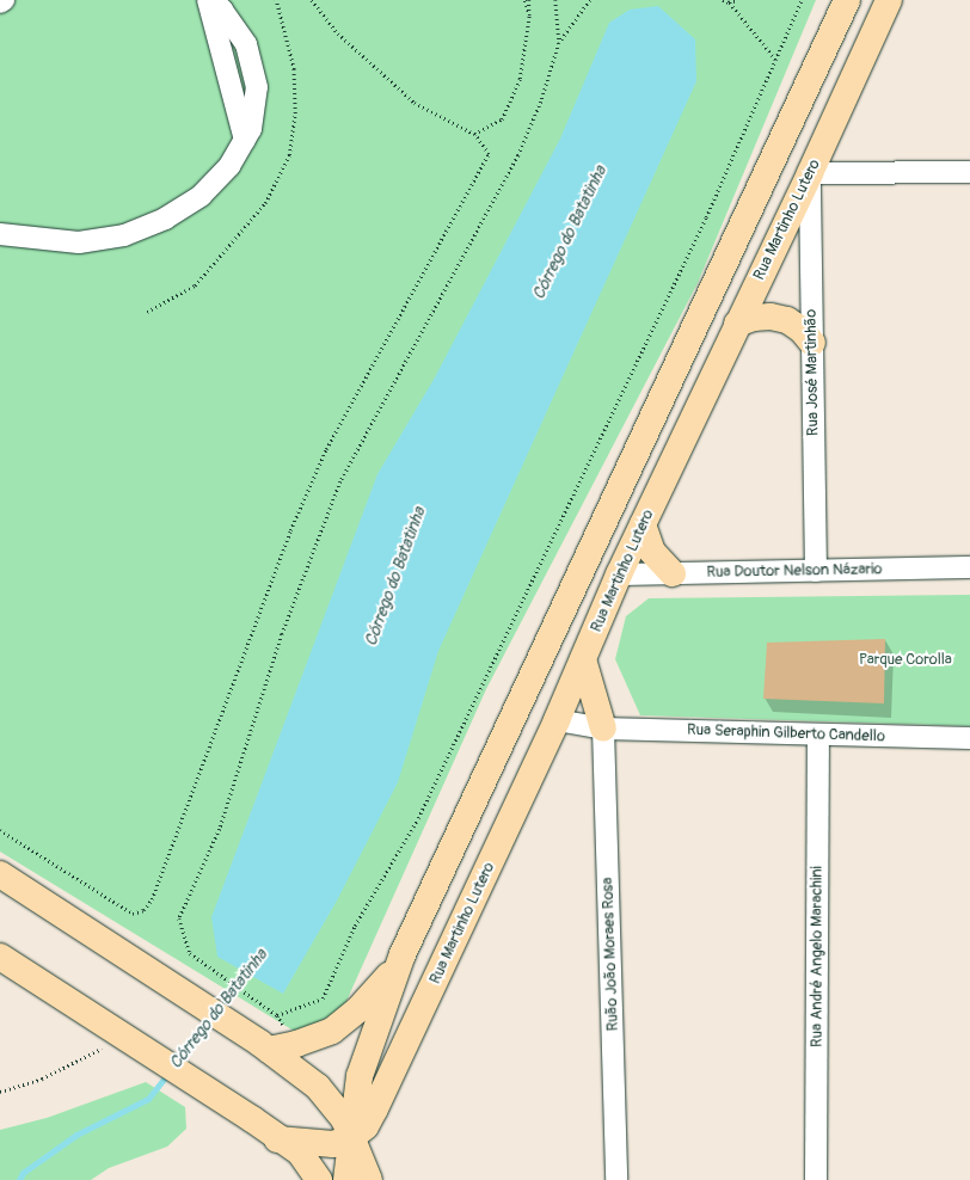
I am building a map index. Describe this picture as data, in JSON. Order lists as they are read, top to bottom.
{
  "streets": {
    "main road": ["Rua Martinho Lutero"],
    "street": [
      "Rua José Martinhão",
      "Rua Doutor Nelson Názario",
      "Rua Seraphin Gilberto Candello",
      "Ruão João Moraes Rosa",
      "Rua André Angelo Marachini"
    ]
  },
  "crossings": [
    ["Rua Martinho Lutero", "Rua José Martinhão"],
    ["Rua Martinho Lutero", "Rua Doutor Nelson Názario"],
    ["Rua Martinho Lutero", "Rua Seraphin Gilberto Candello"],
    ["Rua José Martinhão", "Rua Doutor Nelson Názario"],
    ["Rua Seraphin Gilberto Candello", "Ruão João Moraes Rosa"],
    ["Rua Seraphin Gilberto Candello", "Rua André Angelo Marachini"]
  ],
  "water": ["Córrego do Batatinha"],
  "parks": ["Parque Corolla"]
}
